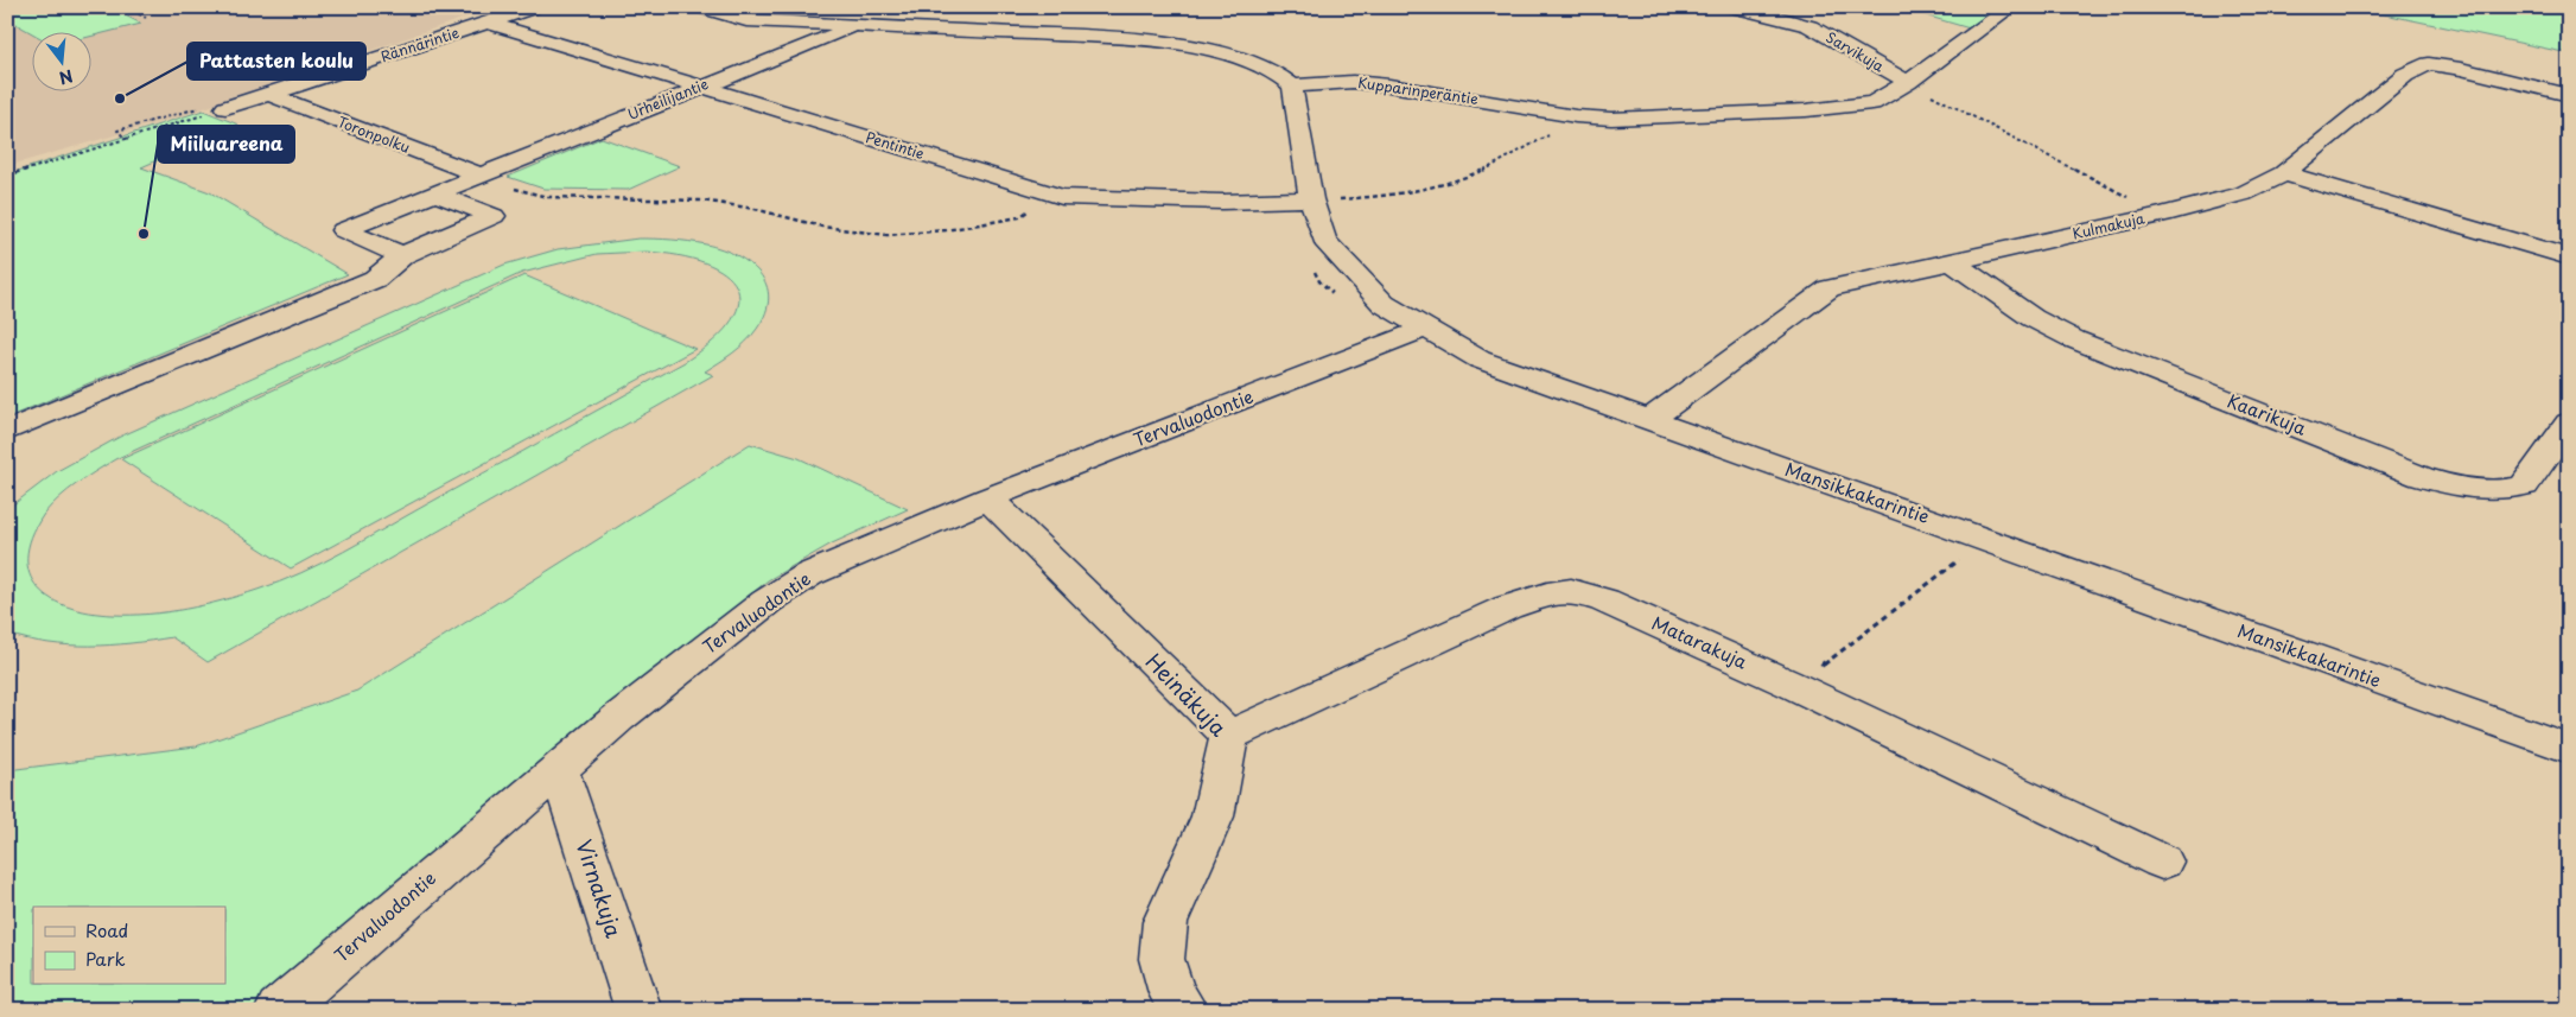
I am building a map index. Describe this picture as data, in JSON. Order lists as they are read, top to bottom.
{
  "streets": {
    "street": [
      "Rännärintie",
      "Sarvikuja",
      "Kupparinperäntie",
      "Urheilijantie",
      "Toronpolku",
      "Pentintie",
      "Kulmakuja",
      "Kaarikuja",
      "Tervaluodontie",
      "Mansikkakarintie",
      "Matarakuja",
      "Heinäkuja",
      "Virnakuja"
    ]
  },
  "crossings": [
    ["Rännärintie", "Toronpolku"],
    ["Rännärintie", "Pentintie"],
    ["Sarvikuja", "Kupparinperäntie"],
    ["Kupparinperäntie", "Mansikkakarintie"],
    ["Urheilijantie", "Toronpolku"],
    ["Urheilijantie", "Pentintie"],
    ["Pentintie", "Mansikkakarintie"],
    ["Kulmakuja", "Kaarikuja"],
    ["Kulmakuja", "Mansikkakarintie"],
    ["Tervaluodontie", "Mansikkakarintie"],
    ["Tervaluodontie", "Heinäkuja"],
    ["Tervaluodontie", "Virnakuja"],
    ["Matarakuja", "Heinäkuja"]
  ],
  "places": ["Pattasten koulu", "Miiluareena"],
  "legend": ["Road", "Park"],
  "north": "bottom"
}
